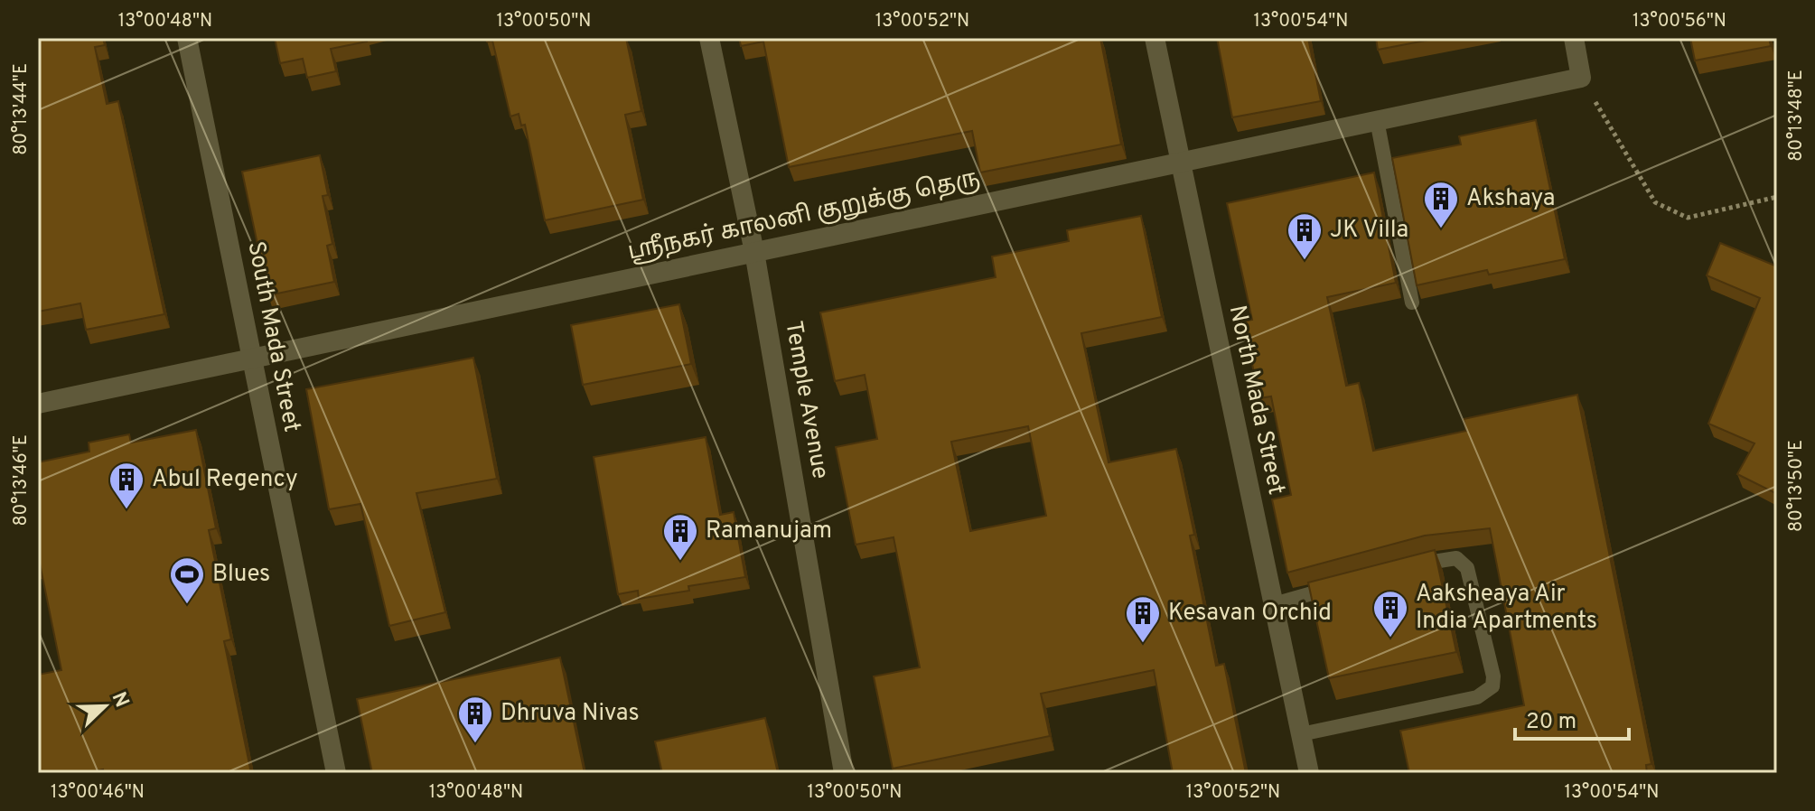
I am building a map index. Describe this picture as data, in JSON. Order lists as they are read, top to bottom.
{
  "streets": {
    "street": [
      "ஸ்ரீநகர் காலனி குறுக்கு தெரு",
      "South Mada Street",
      "Temple Avenue",
      "North Mada Street"
    ]
  },
  "crossings": [
    ["ஸ்ரீநகர் காலனி குறுக்கு தெரு", "South Mada Street"],
    ["ஸ்ரீநகர் காலனி குறுக்கு தெரு", "Temple Avenue"],
    ["ஸ்ரீநகர் காலனி குறுக்கு தெரு", "North Mada Street"]
  ],
  "places": {
    "building": [
      "Akshaya",
      "JK Villa",
      "Abul Regency",
      "Ramanujam",
      "Aaksheaya Air India Apartments",
      "Kesavan Orchid",
      "Dhruva Nivas"
    ],
    "sports": ["Blues"]
  },
  "scale_bar": "20 m",
  "north": "top right",
  "coordinates": [
    "13°00'48\"N",
    "13°00'50\"N",
    "13°00'52\"N",
    "13°00'54\"N",
    "13°00'56\"N",
    "80°13'44\"E",
    "80°13'48\"E",
    "80°13'46\"E",
    "80°13'50\"E",
    "13°00'46\"N"
  ]
}
